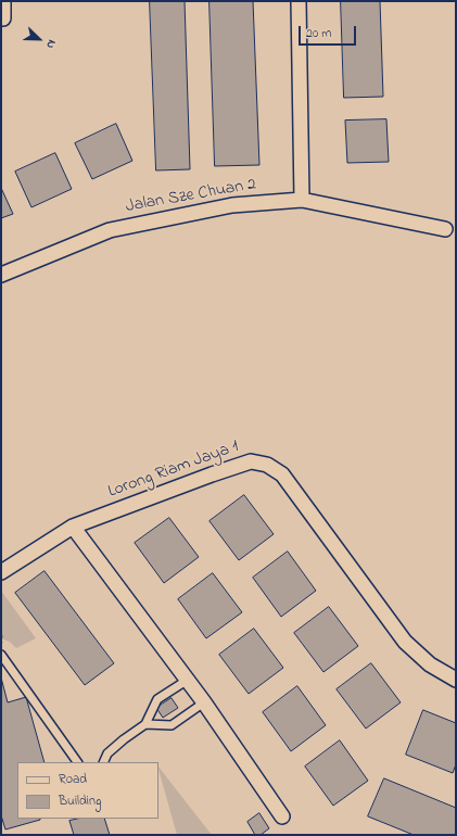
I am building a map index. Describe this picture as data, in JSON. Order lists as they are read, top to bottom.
{
  "streets": {
    "street": ["Jalan Sze Chuan 2", "Lorong Riam Jaya 1"]
  },
  "legend": ["Road", "Building"],
  "scale_bar": "20 m",
  "north": "bottom right"
}
